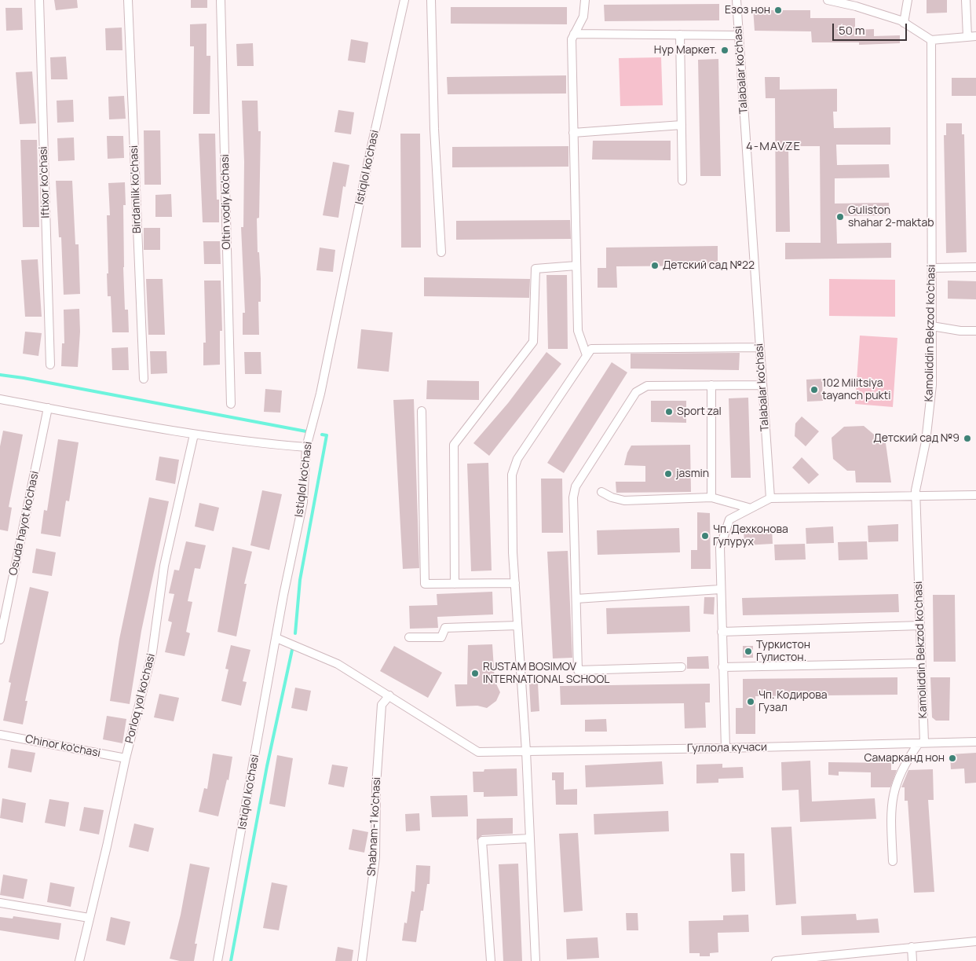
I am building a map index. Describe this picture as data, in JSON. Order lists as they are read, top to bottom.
{
  "streets": {
    "street": [
      "Talabalar ko'chasi",
      "Istiqlol ko'chasi",
      "Iftixor ko'chasi",
      "Birdamlik ko'chasi",
      "Oltin vodiy ko'chasi",
      "Kamoliddin Bekzod ko'chasi",
      "Osuda hayot ko'chasi",
      "Porloq yol ko'chasi",
      "Chinor ko'chasi",
      "Гуллола кучаси",
      "Shabnam-1 ko'chasi"
    ]
  },
  "crossings": [
    ["Kamoliddin Bekzod ko'chasi", "Гуллола кучаси"],
    ["Porloq yol ko'chasi", "Chinor ko'chasi"],
    ["Гуллола кучаси", "Shabnam-1 ko'chasi"]
  ],
  "districts": ["4-MAVZE"],
  "places": [
    "Езоз нон",
    "Нур Маркет.",
    "Guliston shahar 2-maktab",
    "Детский сад №22",
    "102 Militsiya tayanch pukti",
    "Sport zal",
    "Детский сад №9",
    "jasmin",
    "Чп. Дехконова Гулурух",
    "Туркистон Гулистон.",
    "RUSTAM BOSIMOV INTERNATIONAL SCHOOL",
    "Чп. Кодирова Гузал",
    "Самарканд нон"
  ],
  "scale_bar": "50 m"
}
